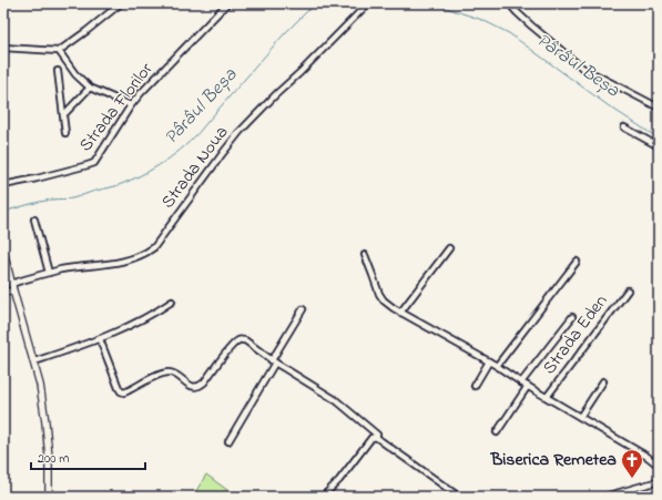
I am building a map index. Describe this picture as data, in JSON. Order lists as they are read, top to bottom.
{
  "streets": {
    "street": ["Strada Florilor", "Strada Noua", "Strada Eden"]
  },
  "water": ["Pârâul Beșa"],
  "places": {
    "church": ["Biserica Remetea"]
  },
  "scale_bar": "200 m"
}
